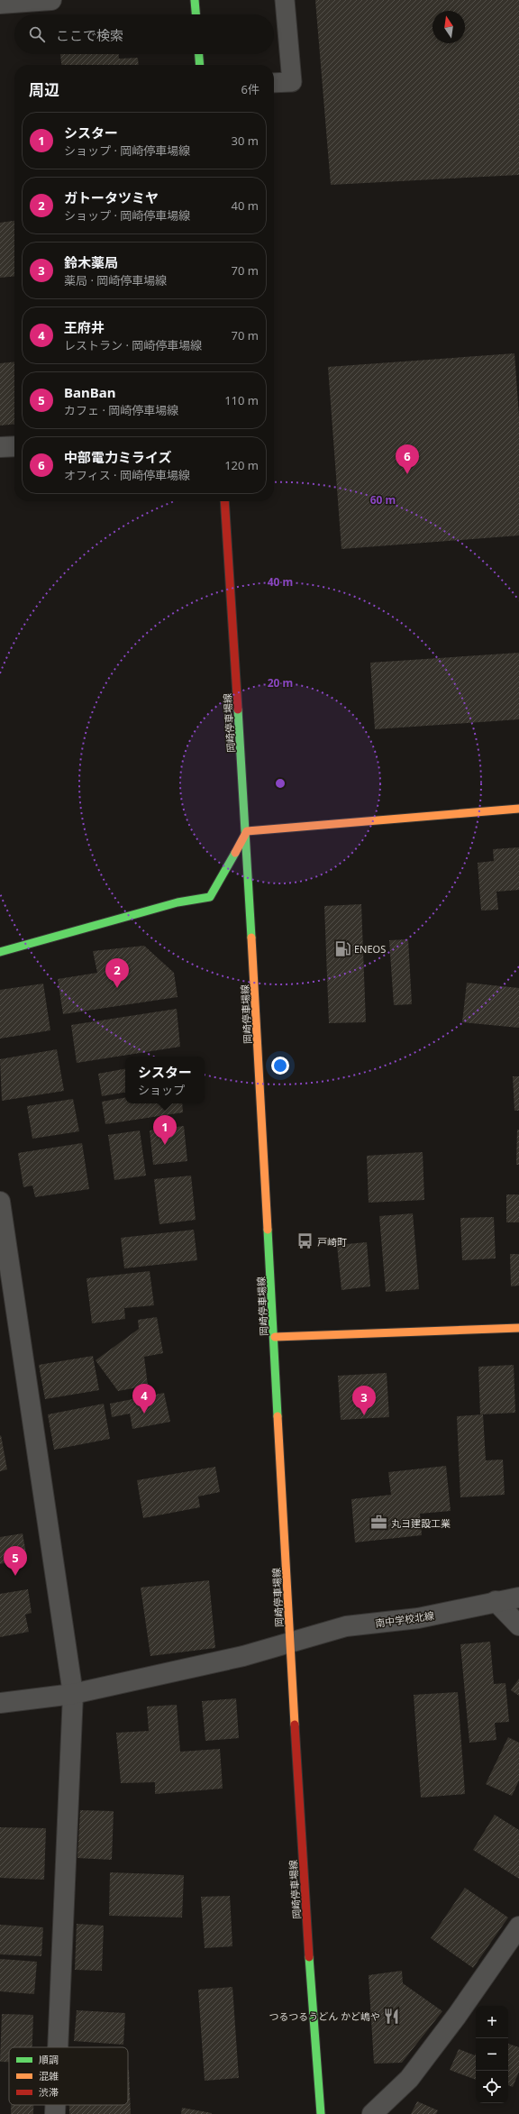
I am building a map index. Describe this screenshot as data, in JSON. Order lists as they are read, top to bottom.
{
  "streets": {
    "main road": ["岡崎停車場線"],
    "street": ["南中学校北線"]
  },
  "crossings": [
    ["岡崎停車場線", "南中学校北線"]
  ],
  "places": {
    "fuel station": ["ENEOS"],
    "bus stop": ["戸崎町"],
    "office": ["丸ヨ建設工業"],
    "restaurant": ["つるつるうどん かど嶋や"]
  },
  "legend": ["順調", "混雑", "渋滞"],
  "north": "top",
  "page": {
    "search": "ここで検索",
    "heading": ["周辺", "6件"],
    "list": [
      {
        "mark": "1",
        "name": "シスター",
        "note": "ショップ · 岡崎停車場線",
        "value": "30 m"
      },
      {
        "mark": "2",
        "name": "ガトータツミヤ",
        "note": "ショップ · 岡崎停車場線",
        "value": "40 m"
      },
      {
        "mark": "3",
        "name": "鈴木薬局",
        "note": "薬局 · 岡崎停車場線",
        "value": "70 m"
      },
      {
        "mark": "4",
        "name": "王府井",
        "note": "レストラン · 岡崎停車場線",
        "value": "70 m"
      },
      {
        "mark": "5",
        "name": "BanBan",
        "note": "カフェ · 岡崎停車場線",
        "value": "110 m"
      },
      {
        "mark": "6",
        "name": "中部電力ミライズ",
        "note": "オフィス · 岡崎停車場線",
        "value": "120 m"
      }
    ],
    "pins": [
      "6",
      "2",
      "1",
      "4",
      "3",
      "5"
    ],
    "popup": ["シスター", "ショップ"],
    "map_buttons": ["+", "−"]
  },
  "rings": ["60 m", "40 m", "20 m"]
}
